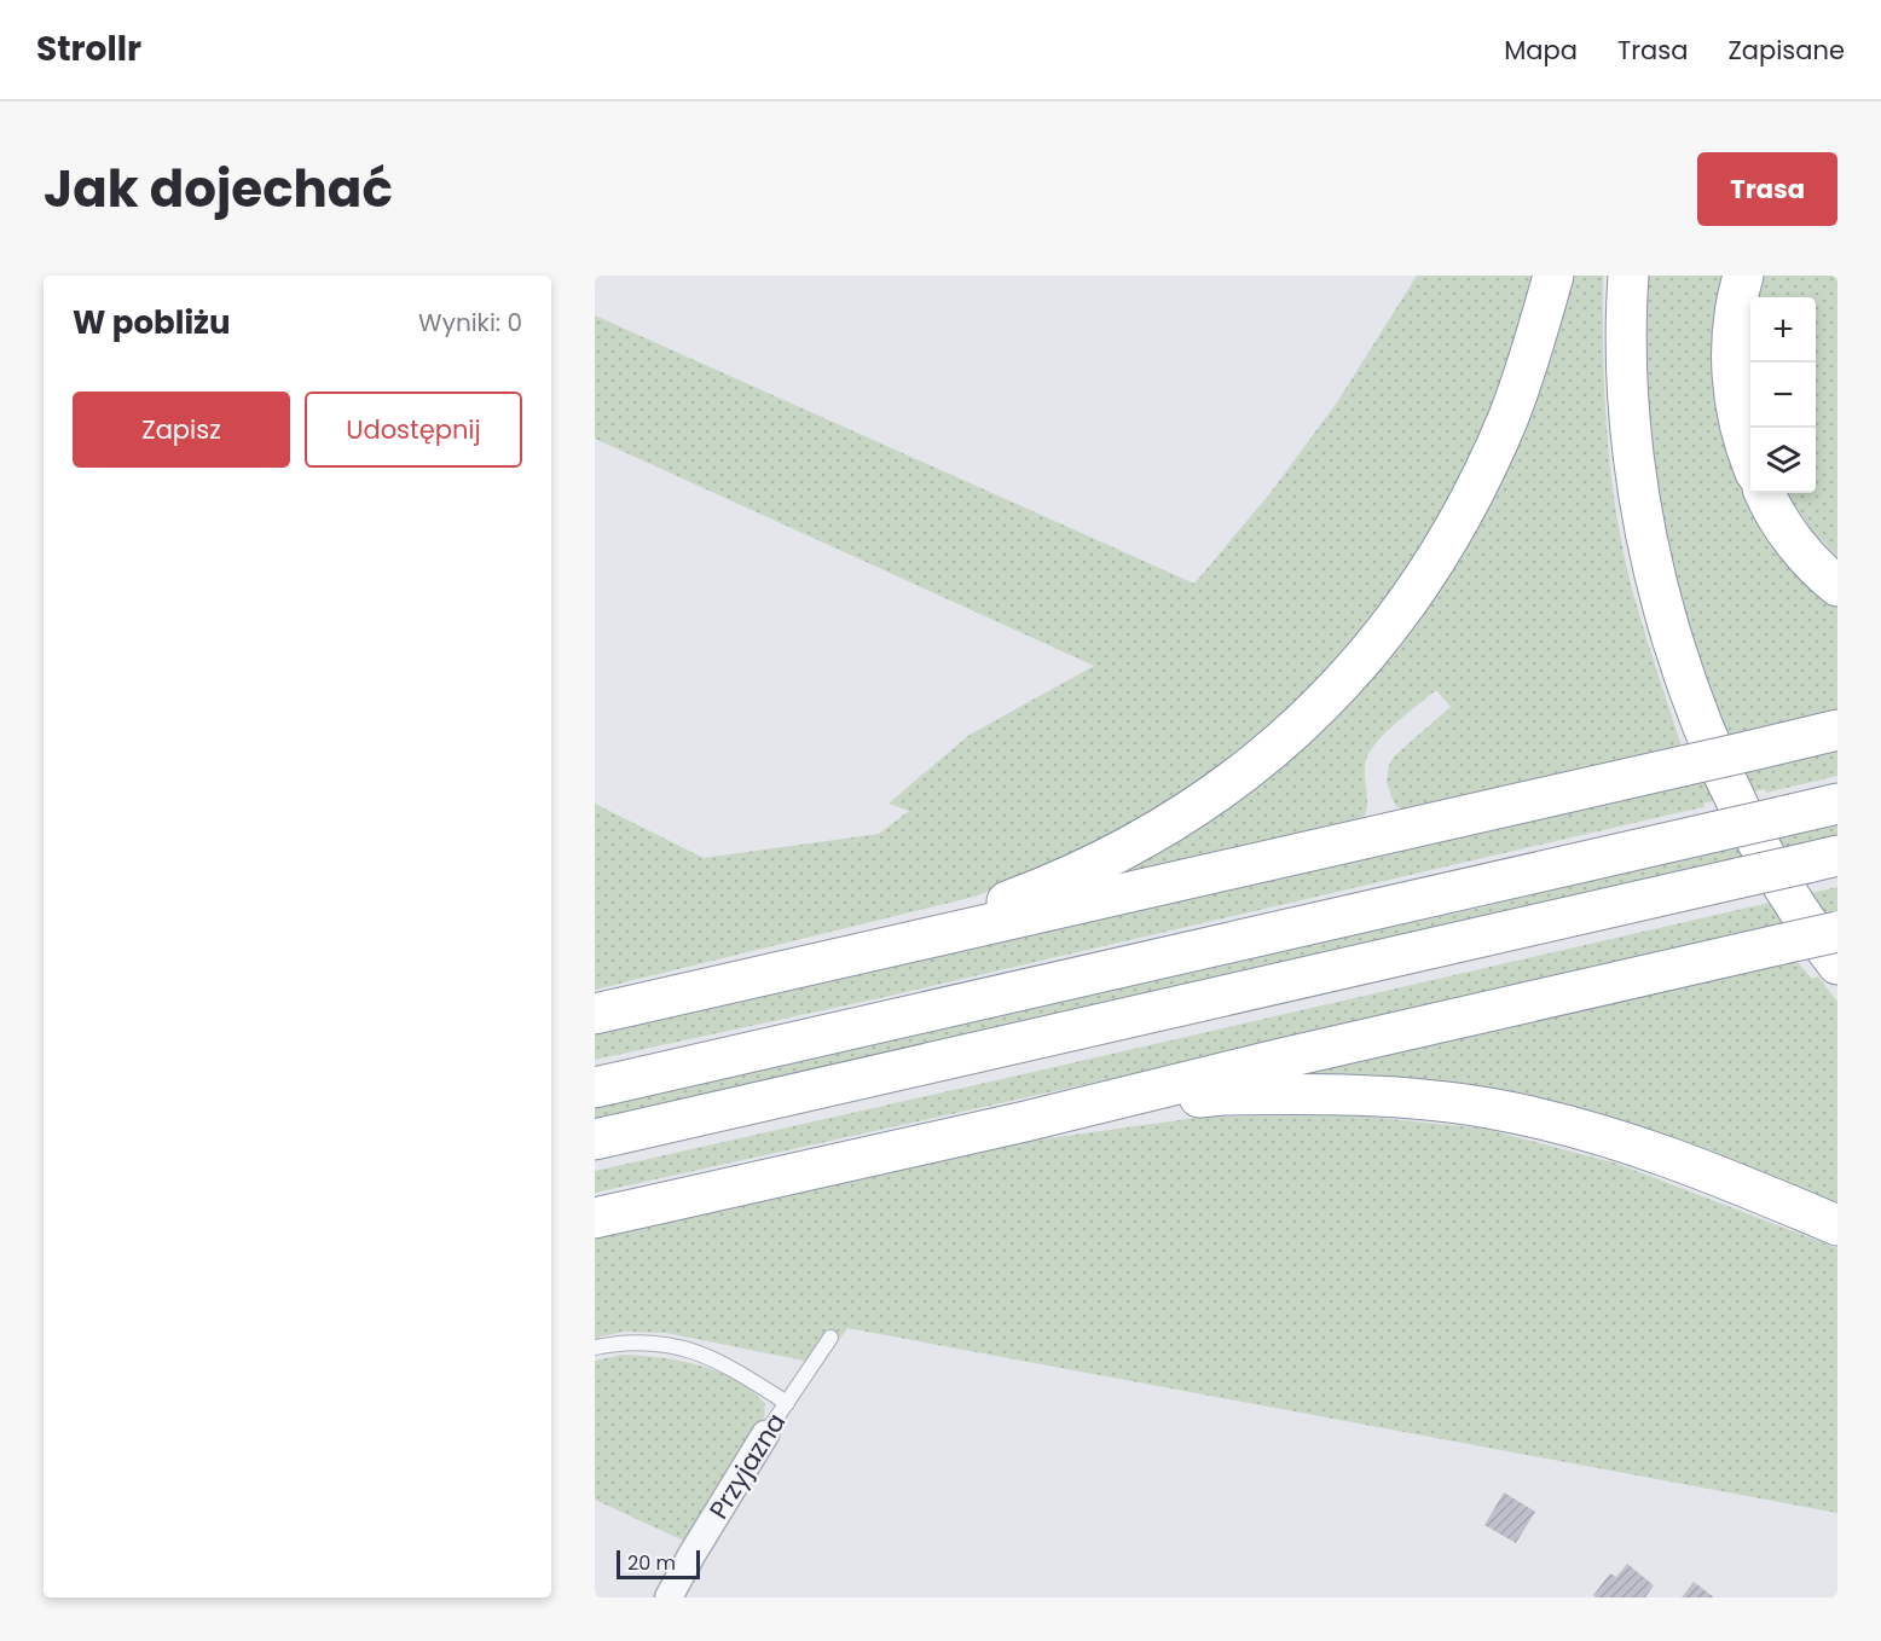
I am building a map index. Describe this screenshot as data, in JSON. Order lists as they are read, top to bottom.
{
  "streets": {
    "street": ["Przyjazna"]
  },
  "scale_bar": "20 m",
  "page": {
    "header": "Strollr",
    "nav": ["Mapa", "Trasa", "Zapisane"],
    "title": "Jak dojechać",
    "buttons": [
      "Trasa",
      ["Zapisz", "Udostępnij"]
    ],
    "heading": ["W pobliżu", "Wyniki: 0"],
    "map_buttons": ["+", "−"],
    "scale": "20 m"
  }
}
